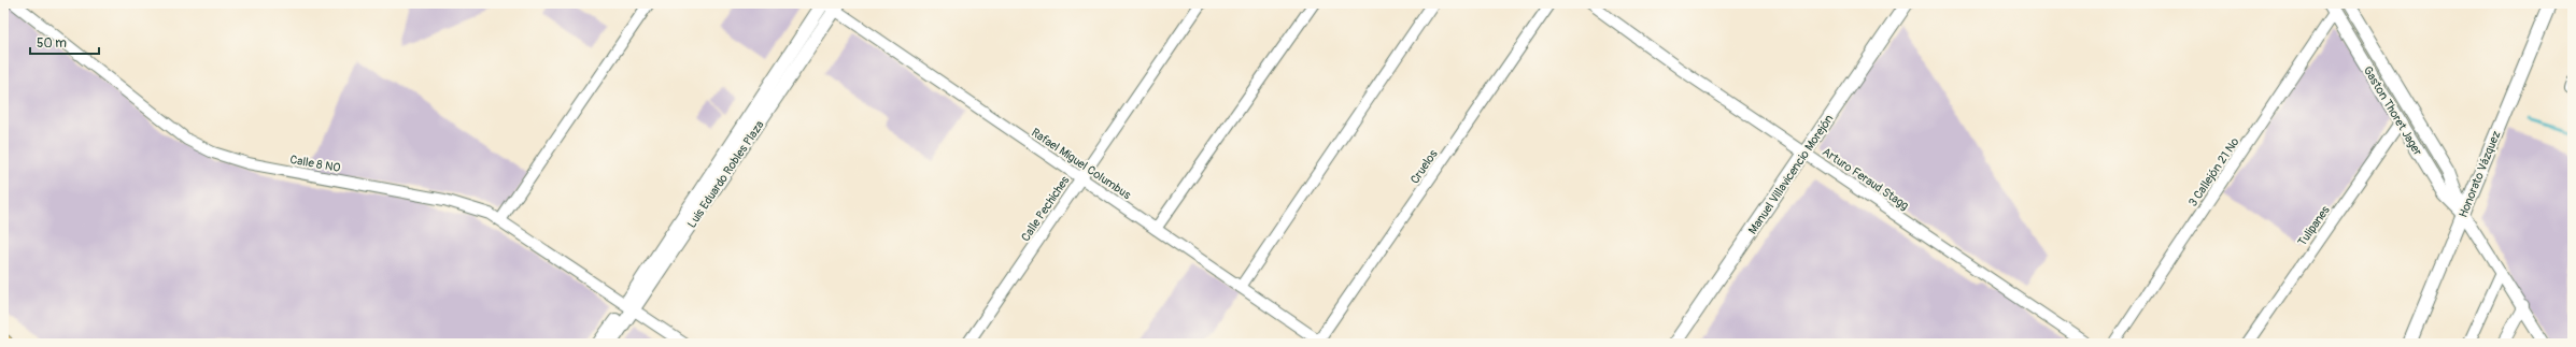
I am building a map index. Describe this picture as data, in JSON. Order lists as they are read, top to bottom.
{
  "streets": {
    "street": [
      "Gaston Thoret Jager",
      "Calle 8 NO",
      "Rafael Miguel Columbus",
      "Cruelos",
      "3 Callejón 21 No",
      "Luis Eduardo Robles Plaza",
      "Manuel Villavicencio Morejón",
      "Honorato Vázquez",
      "Arturo Feraud Stagg",
      "Calle Pechiches",
      "Tulipanes"
    ]
  },
  "crossings": [
    ["Gaston Thoret Jager", "3 Callejón 21 No"],
    ["Gaston Thoret Jager", "Honorato Vázquez"],
    ["Gaston Thoret Jager", "Tulipanes"],
    ["Calle 8 NO", "Luis Eduardo Robles Plaza"],
    ["Rafael Miguel Columbus", "Cruelos"],
    ["Rafael Miguel Columbus", "Luis Eduardo Robles Plaza"],
    ["Rafael Miguel Columbus", "Calle Pechiches"],
    ["Manuel Villavicencio Morejón", "Arturo Feraud Stagg"]
  ],
  "scale_bar": "50 m"
}
